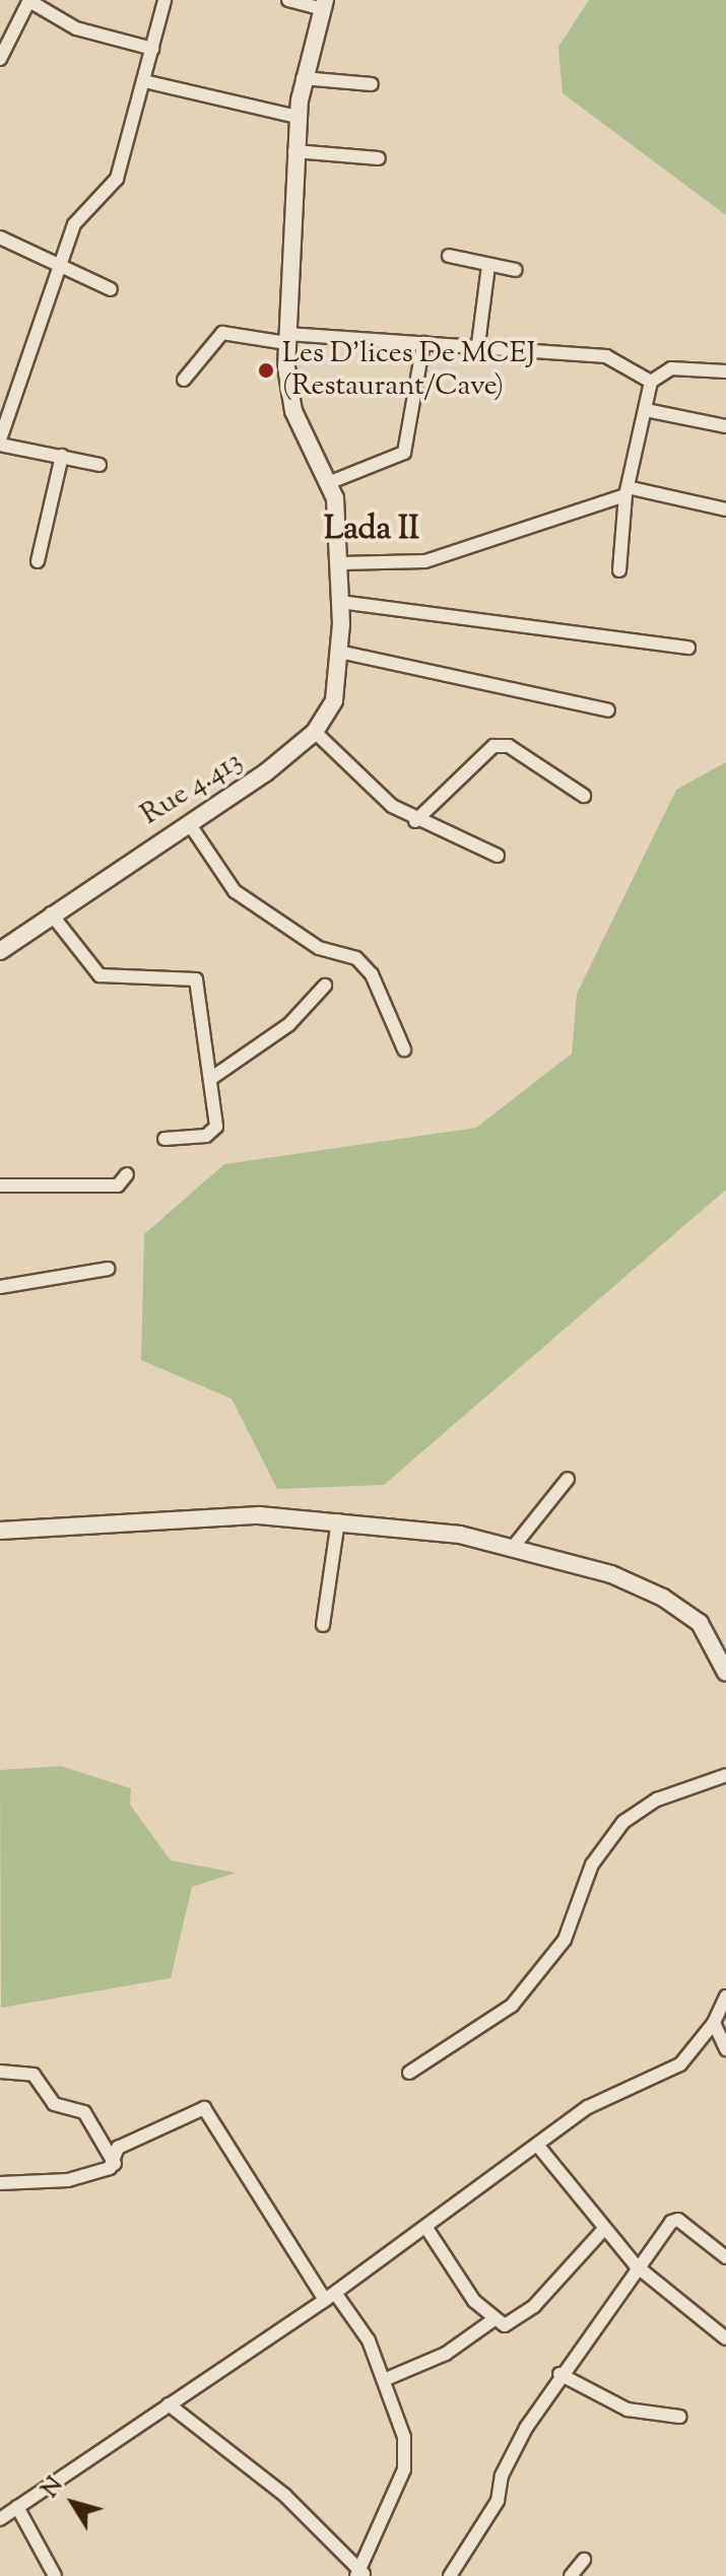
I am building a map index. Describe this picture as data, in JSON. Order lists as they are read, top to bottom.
{
  "streets": {
    "street": ["Rue 4.413"]
  },
  "districts": ["Lada II"],
  "places": ["Les D'lices De MCEJ (Restaurant/Cave)"],
  "north": "top left"
}
